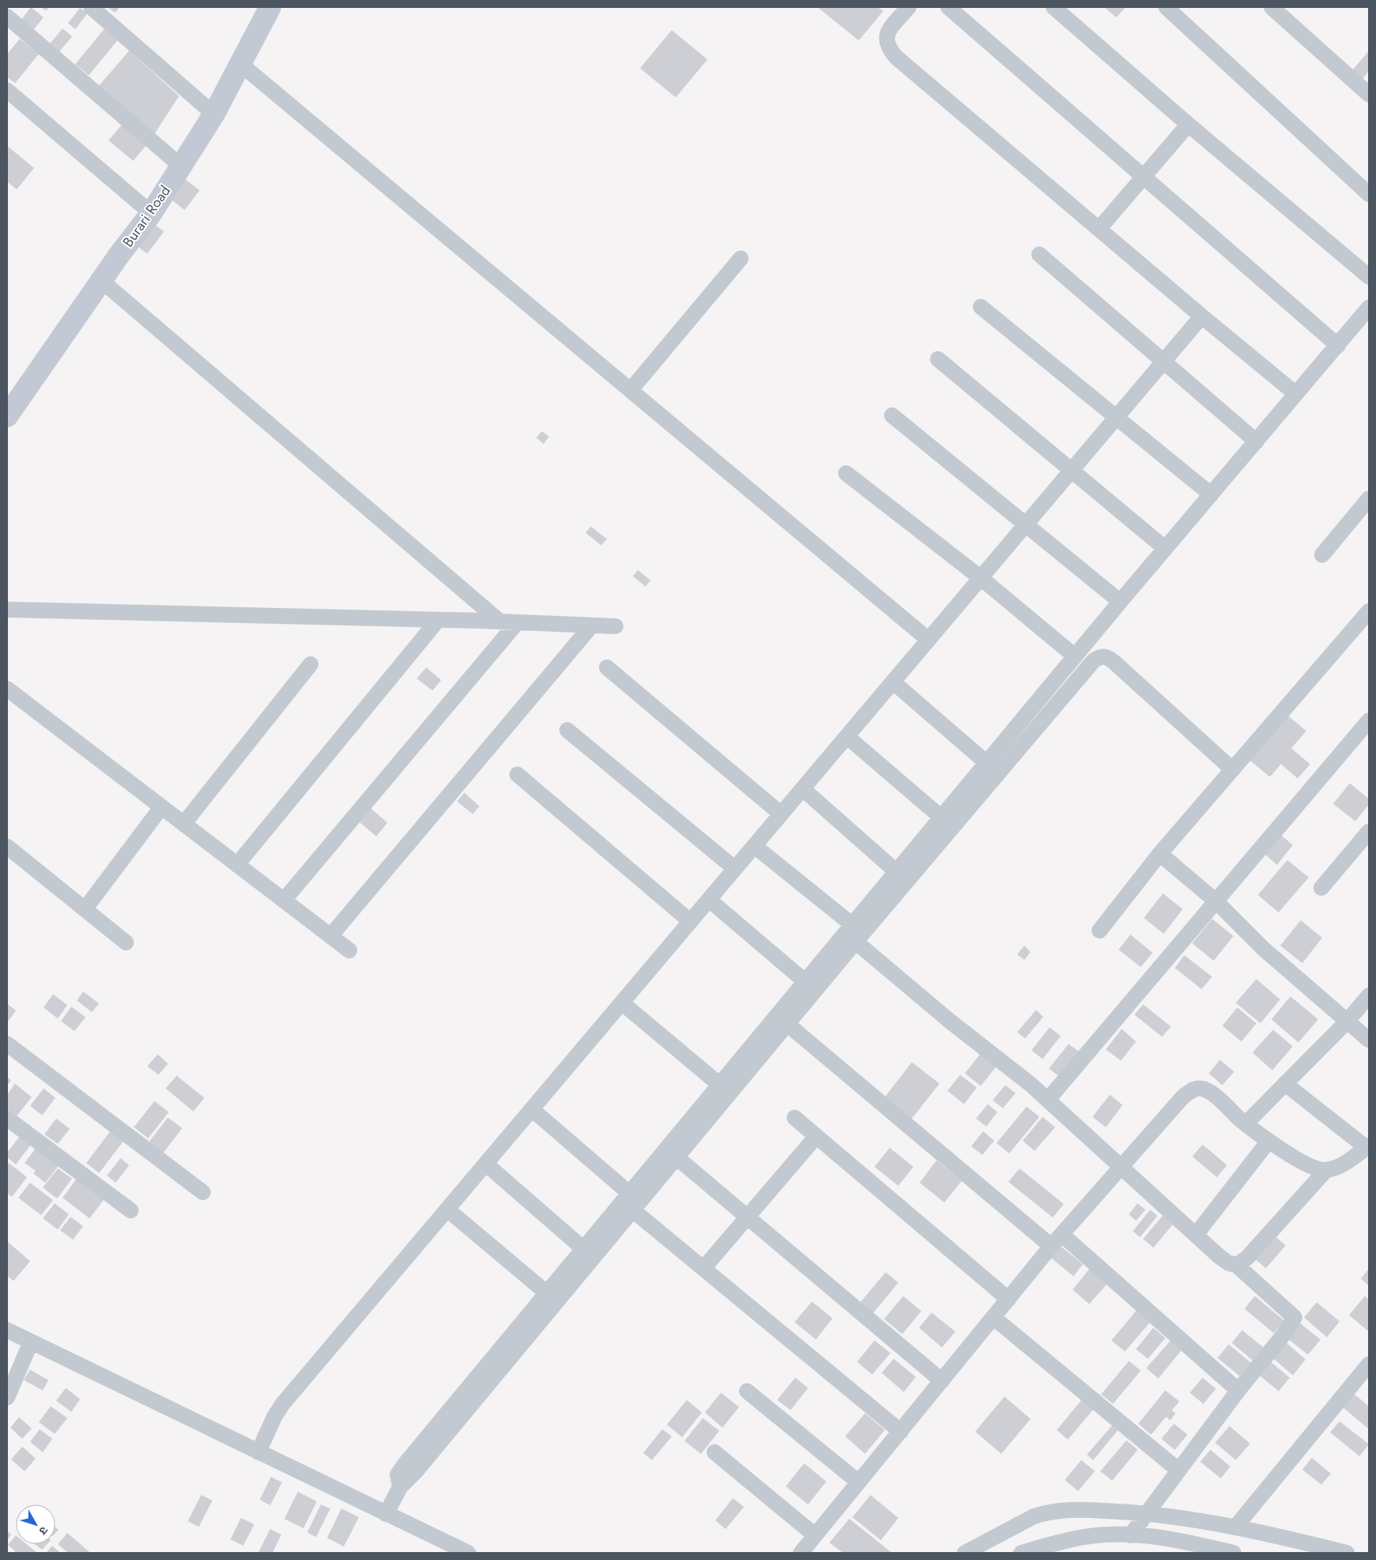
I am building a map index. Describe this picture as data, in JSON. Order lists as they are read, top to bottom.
{
  "streets": {
    "main road": ["Burari Road"]
  },
  "north": "bottom right"
}
